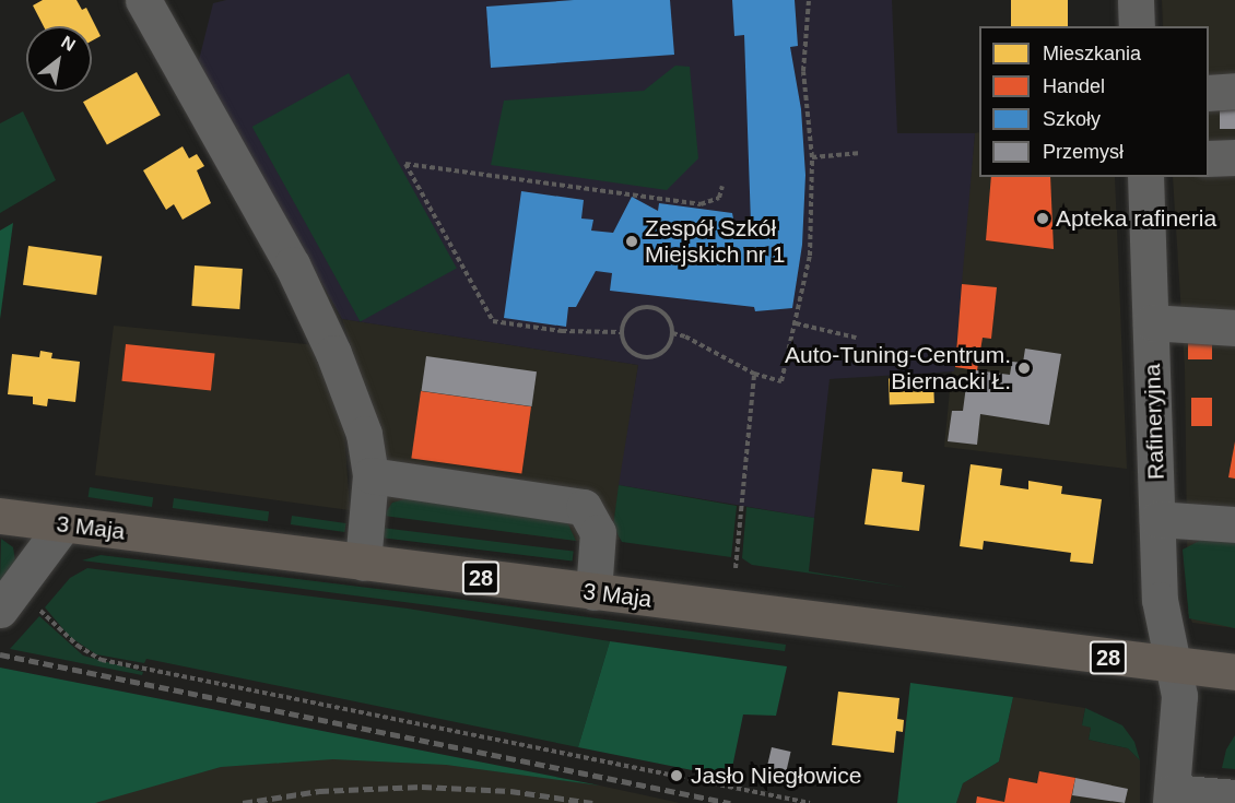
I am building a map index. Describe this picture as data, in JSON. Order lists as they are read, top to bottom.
{
  "streets": {
    "main road": ["3 Maja", "28"],
    "street": ["Rafineryjna"]
  },
  "crossings": [
    ["Rafineryjna", "3 Maja"]
  ],
  "places": [
    "Apteka rafineria",
    "Zespół Szkół Miejskich nr 1",
    "Auto-Tuning-Centrum. Biernacki Ł.",
    "Jasło Niegłowice"
  ],
  "legend": [
    "Mieszkania",
    "Handel",
    "Szkoły",
    "Przemysł"
  ],
  "north": "top right"
}
